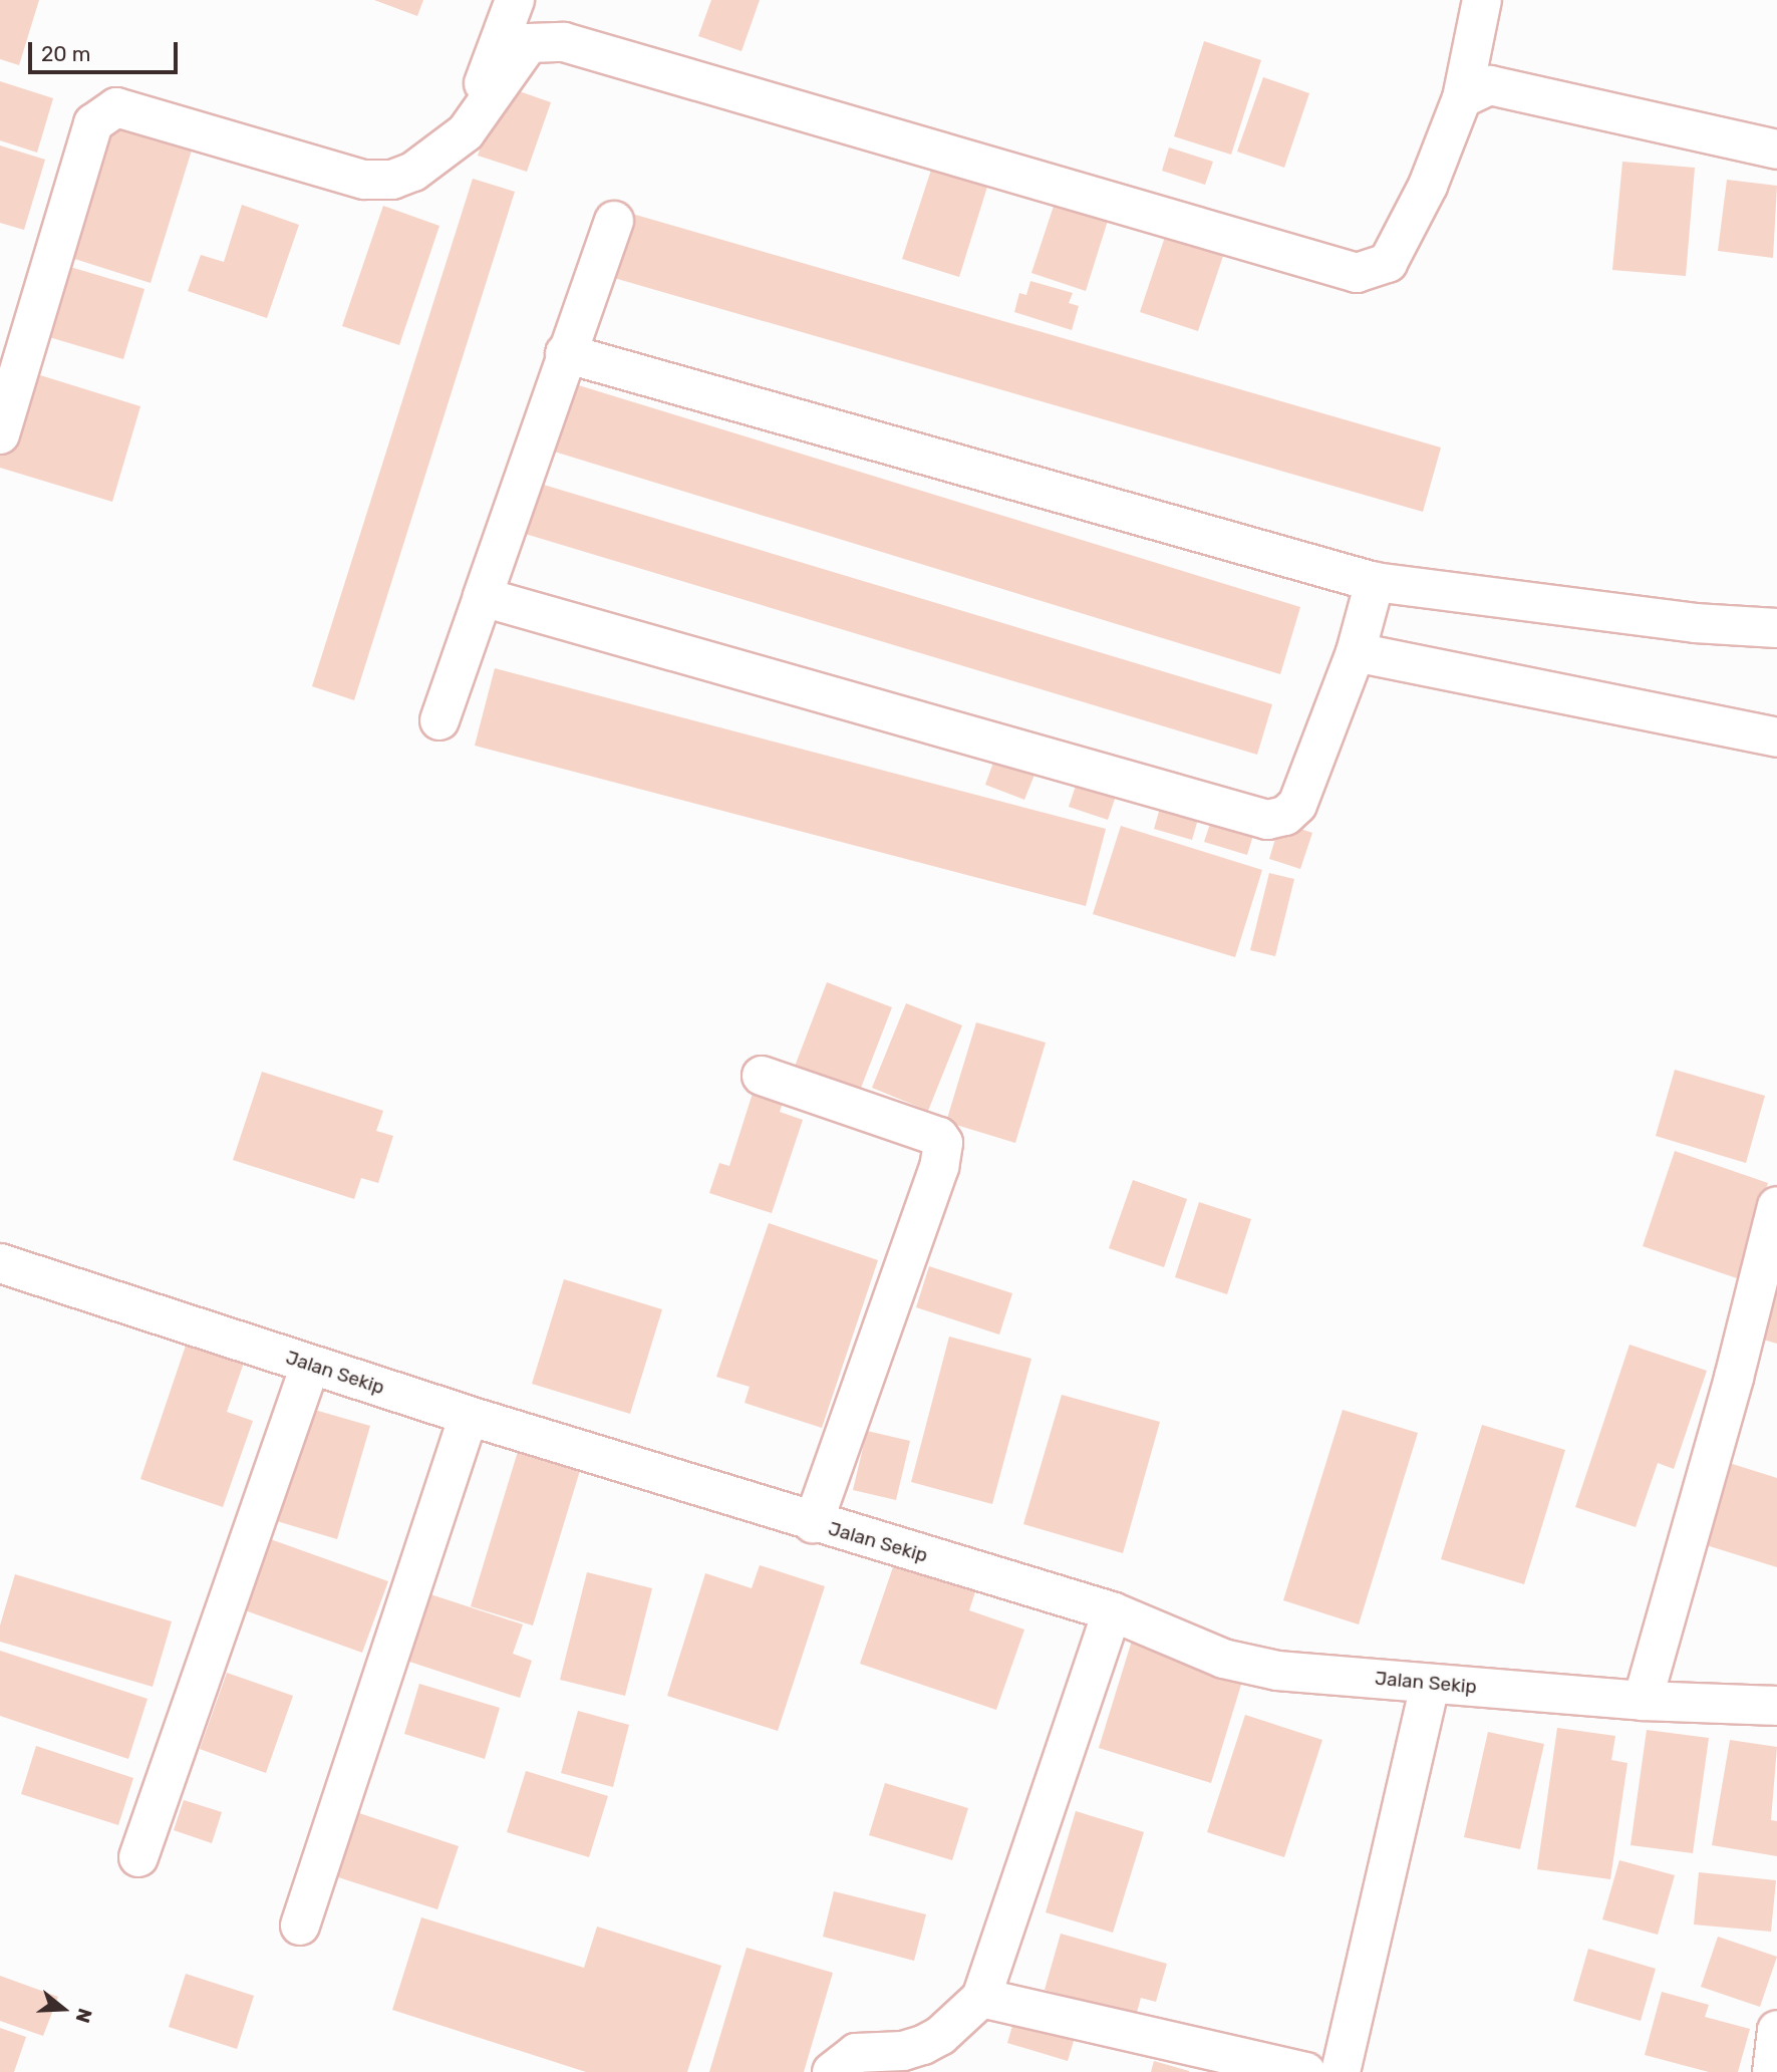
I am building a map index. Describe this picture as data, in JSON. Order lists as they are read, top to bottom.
{
  "streets": {
    "street": ["Jalan Sekip"]
  },
  "scale_bar": "20 m",
  "north": "right"
}
